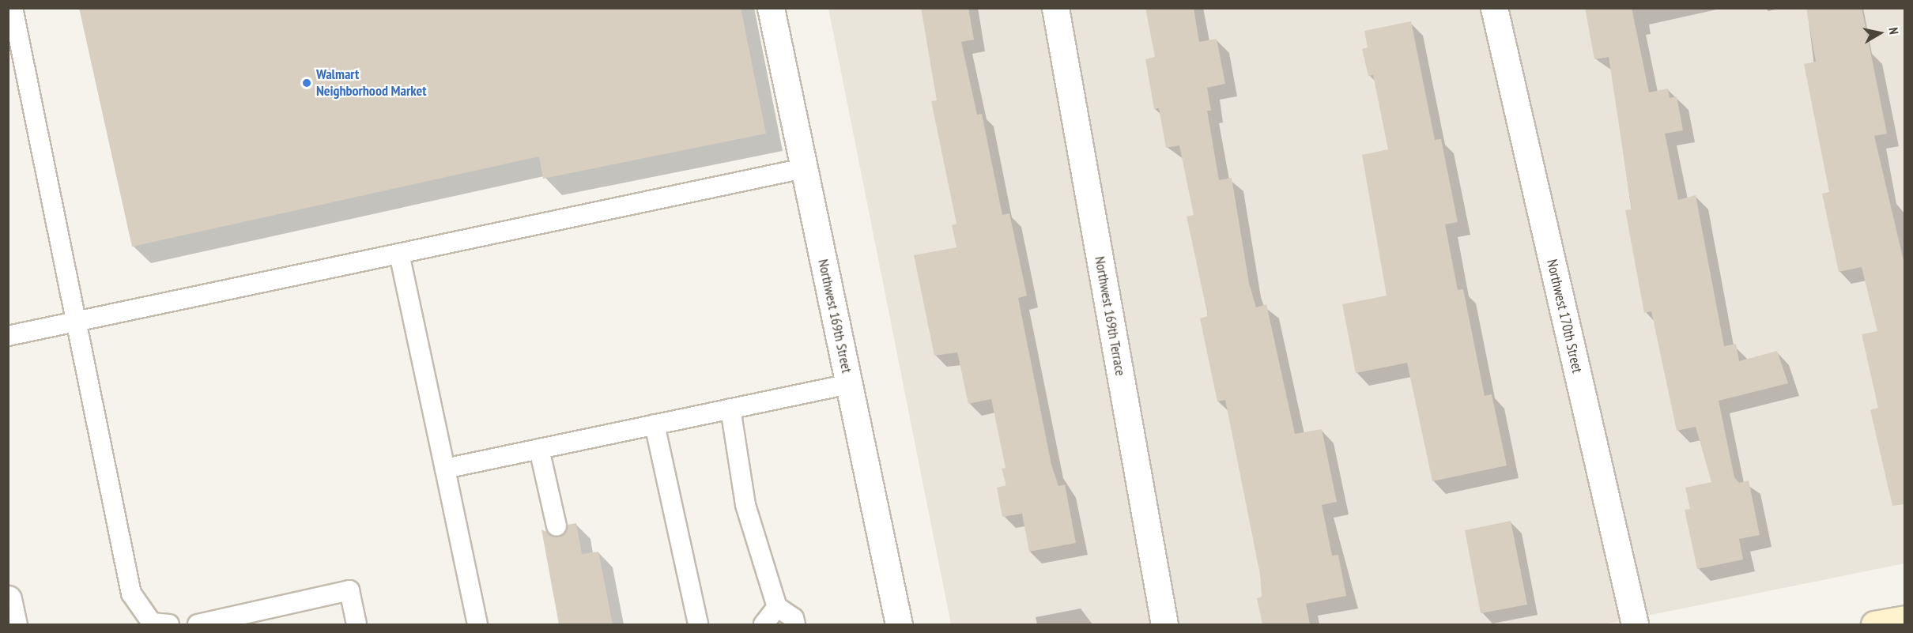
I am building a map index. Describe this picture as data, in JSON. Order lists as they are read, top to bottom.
{
  "streets": {
    "street": ["Northwest 169th Street", "Northwest 169th Terrace", "Northwest 170th Street"]
  },
  "places": ["Walmart Neighborhood Market"],
  "north": "right"
}
